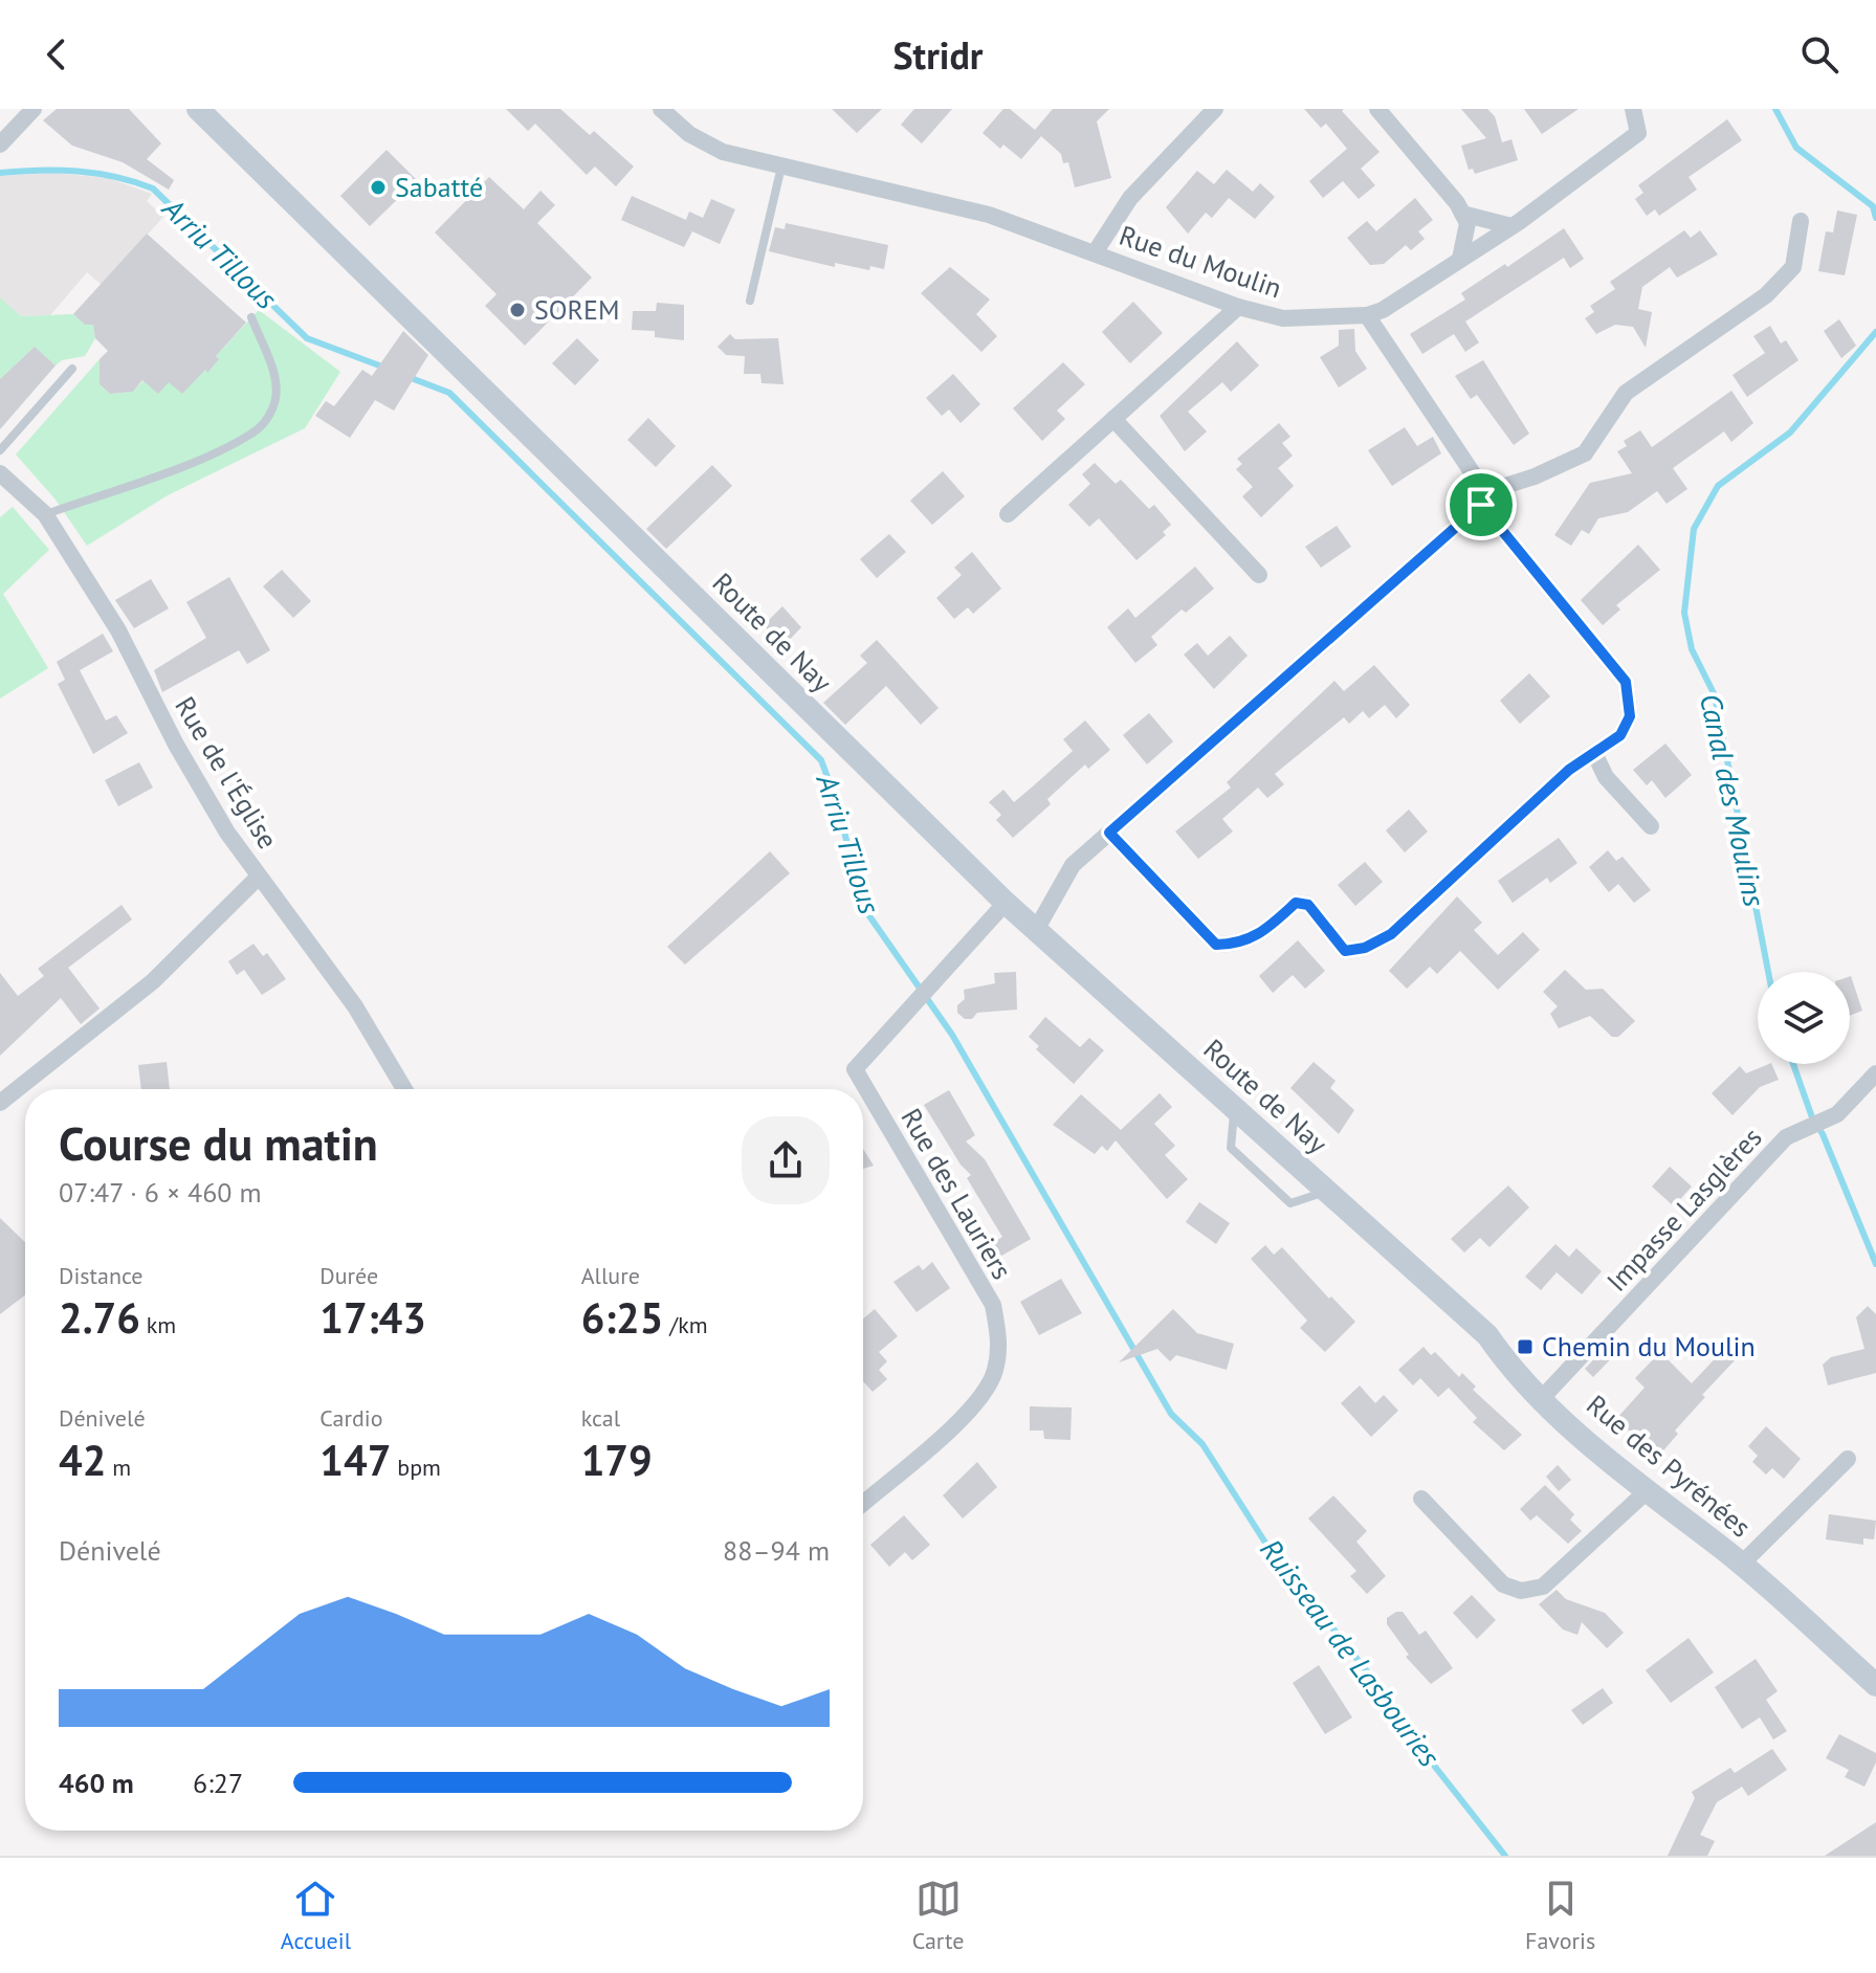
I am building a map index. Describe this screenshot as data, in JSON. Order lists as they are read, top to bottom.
{
  "streets": {
    "main road": ["Route de Nay", "Rue des Pyrénées"],
    "street": [
      "Rue du Moulin",
      "Rue de l'Église",
      "Rue des Lauriers",
      "Impasse Lasglères"
    ]
  },
  "crossings": [
    ["Route de Nay", "Rue des Lauriers"],
    ["Route de Nay", "Rue des Pyrénées"],
    ["Impasse Lasglères", "Rue des Pyrénées"]
  ],
  "water": ["Arriu Tillous", "Canal des Moulins", "Ruisseau de Lasbouries"],
  "places": {
    "other": ["Sabatté", "SOREM"],
    "transit": ["Chemin du Moulin"]
  },
  "page": {
    "header": "Stridr",
    "heading": ["Course du matin", "07:47 · 6 × 460 m"],
    "stats": [
      ["Distance", "2.76 km"],
      ["Durée", "17:43"],
      ["Allure", "6:25 /km"],
      ["Dénivelé", "42 m"],
      ["Cardio", "147 bpm"],
      ["kcal", "179"]
    ],
    "chart": ["Dénivelé", "88–94 m"],
    "list": [
      {
        "name": "460 m",
        "note": "6:27"
      }
    ],
    "tabs": ["Accueil", "Carte", "Favoris"]
  }
}
